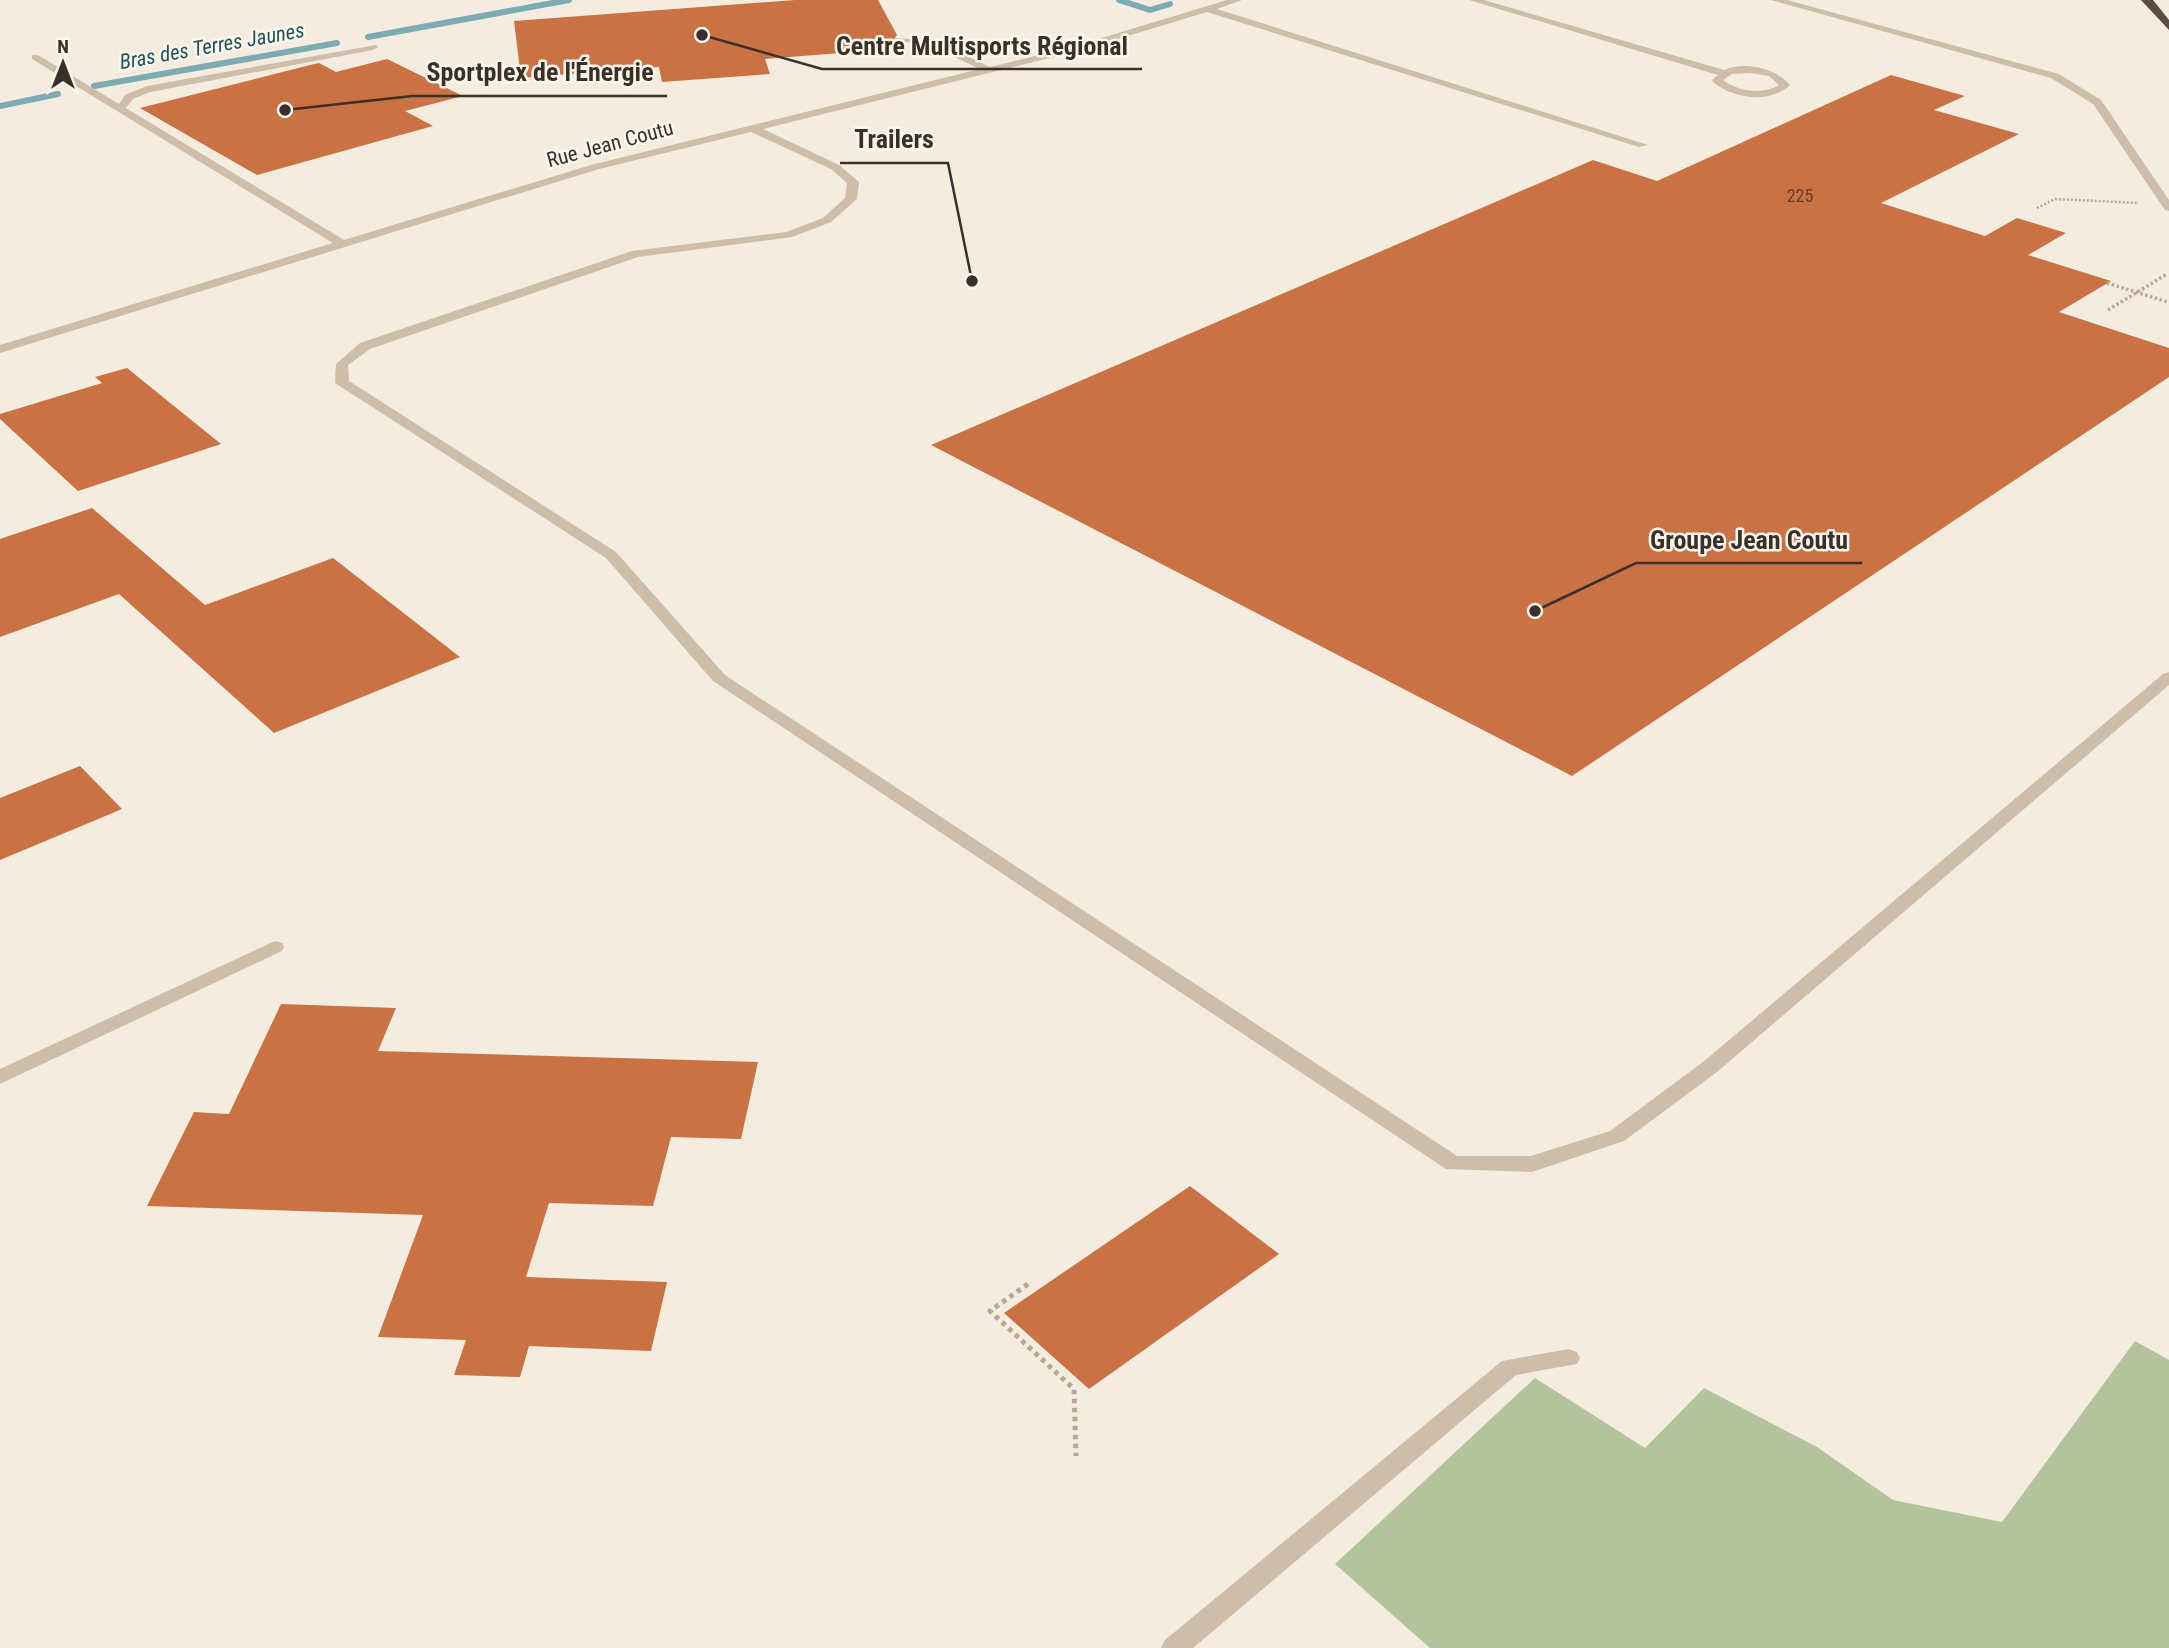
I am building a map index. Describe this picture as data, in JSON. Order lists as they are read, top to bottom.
{
  "streets": {
    "street": ["Rue Jean Coutu"]
  },
  "water": ["Bras des Terres Jaunes"],
  "places": [
    "Centre Multisports Régional",
    "Sportplex de l'Énergie",
    "Trailers",
    "Groupe Jean Coutu"
  ],
  "house_numbers": ["225"],
  "north": "top"
}
